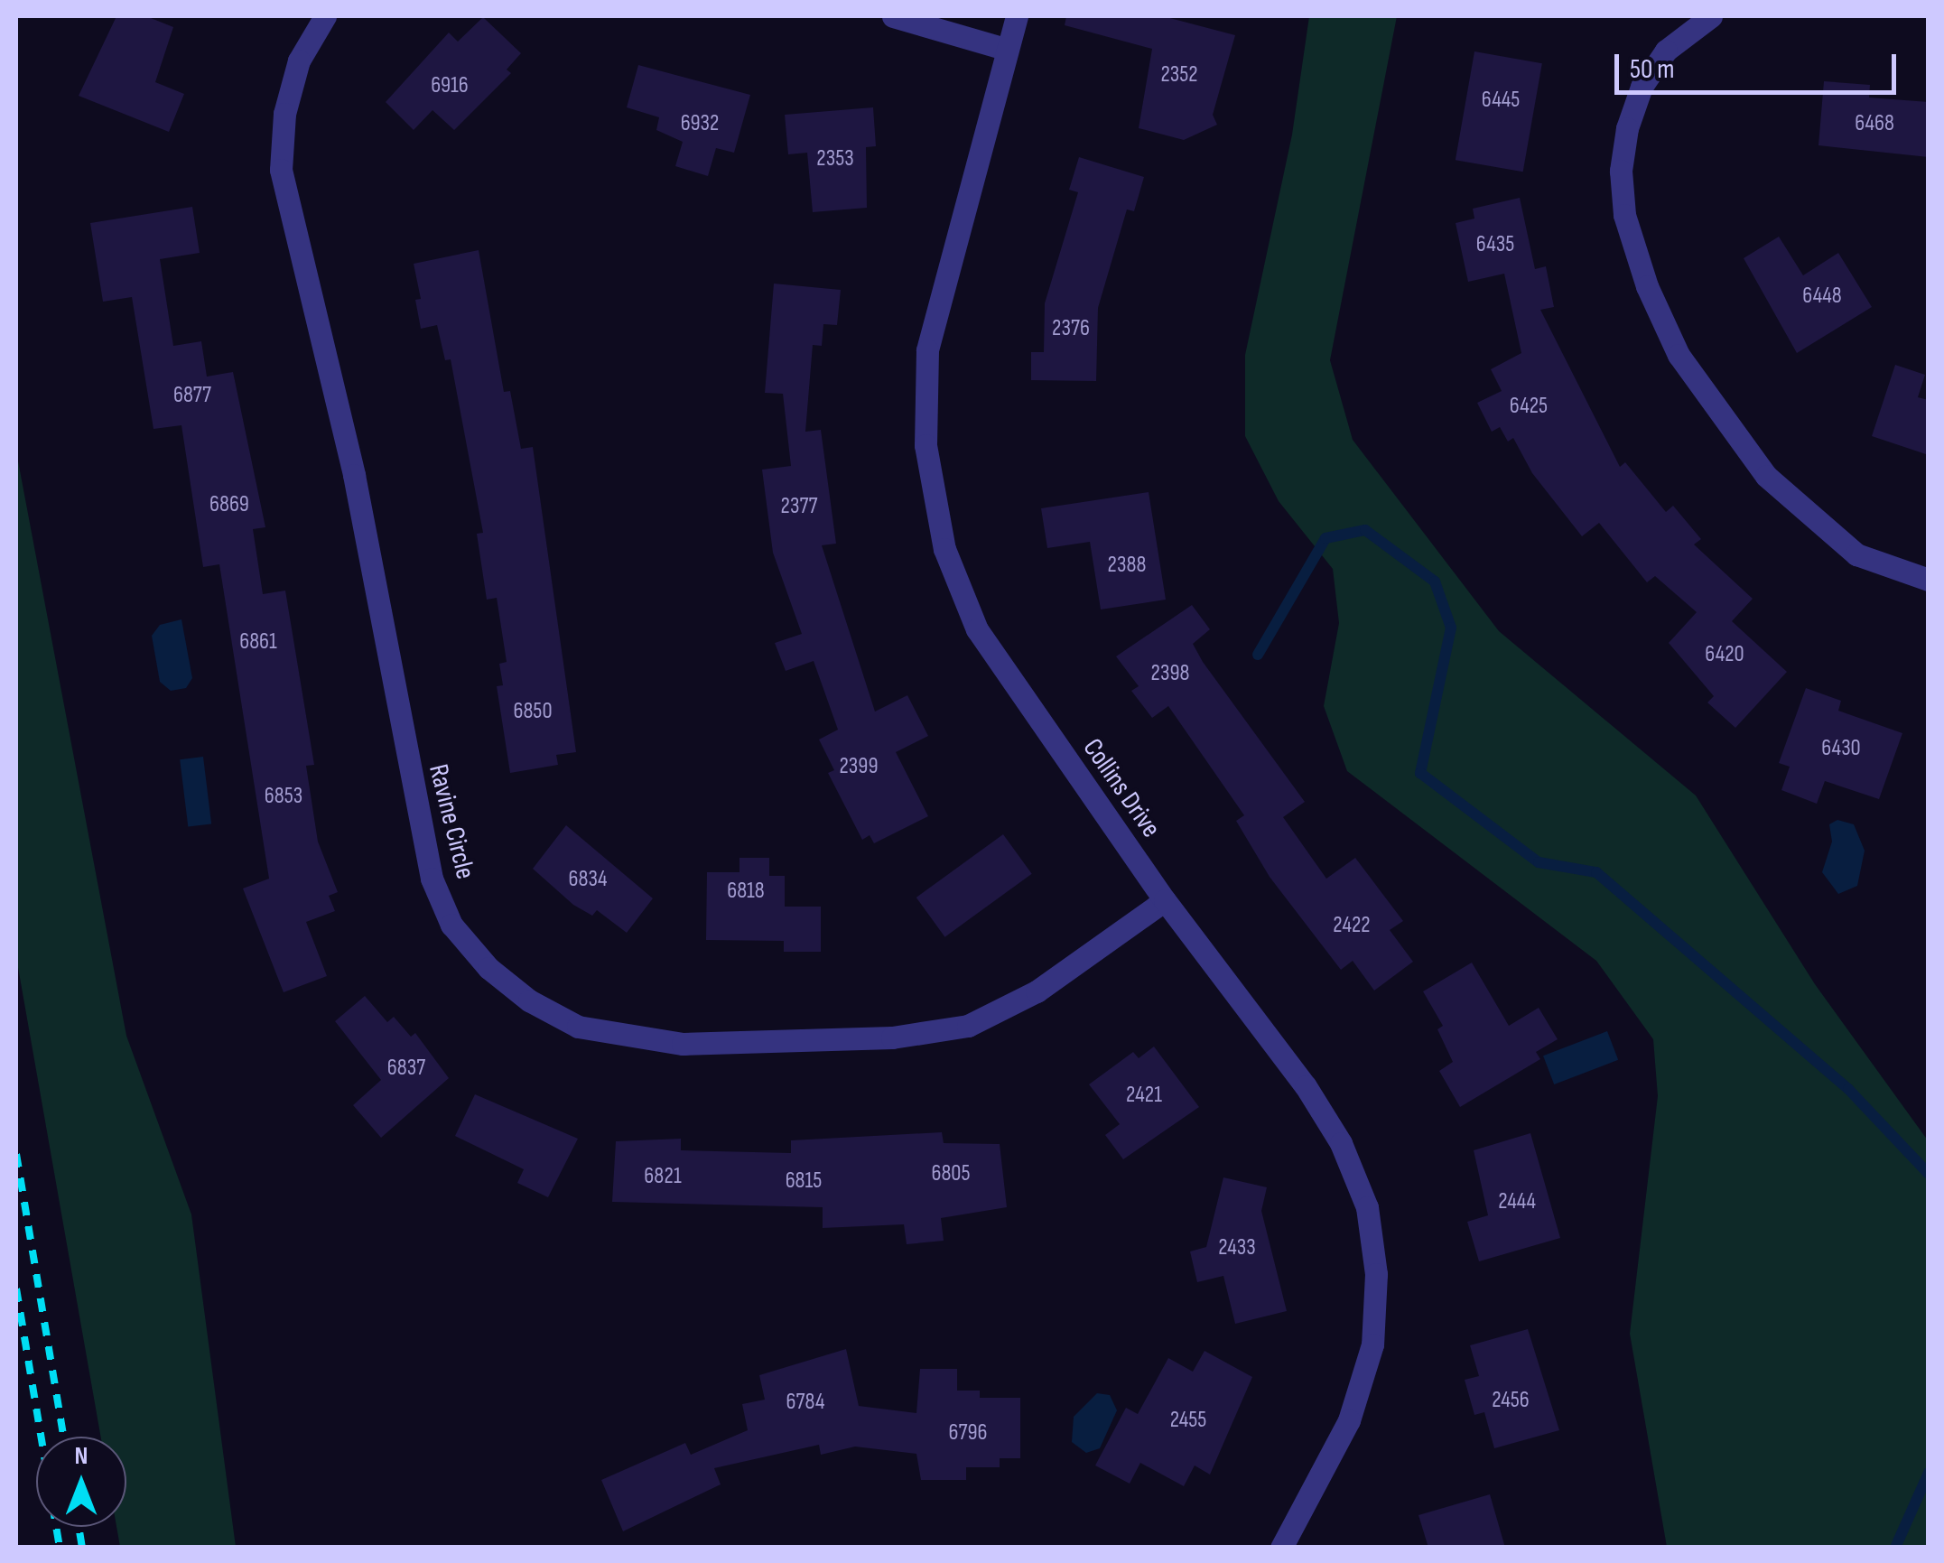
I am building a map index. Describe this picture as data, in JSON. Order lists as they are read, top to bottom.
{
  "streets": {
    "street": ["Collins Drive", "Ravine Circle"]
  },
  "crossings": [
    ["Collins Drive", "Ravine Circle"]
  ],
  "house_numbers": [
    "2352",
    "6916",
    "6445",
    "6932",
    "6468",
    "2353",
    "6435",
    "6448",
    "2376",
    "6877",
    "6425",
    "6869",
    "2377",
    "2388",
    "6861",
    "6420",
    "2398",
    "6850",
    "6430",
    "2399",
    "6853",
    "6834",
    "6818",
    "2422",
    "6837",
    "2421",
    "6805",
    "6821",
    "6815",
    "2444",
    "2433",
    "2456",
    "6784",
    "2455",
    "6796"
  ],
  "scale_bar": "50 m",
  "north": "top"
}
